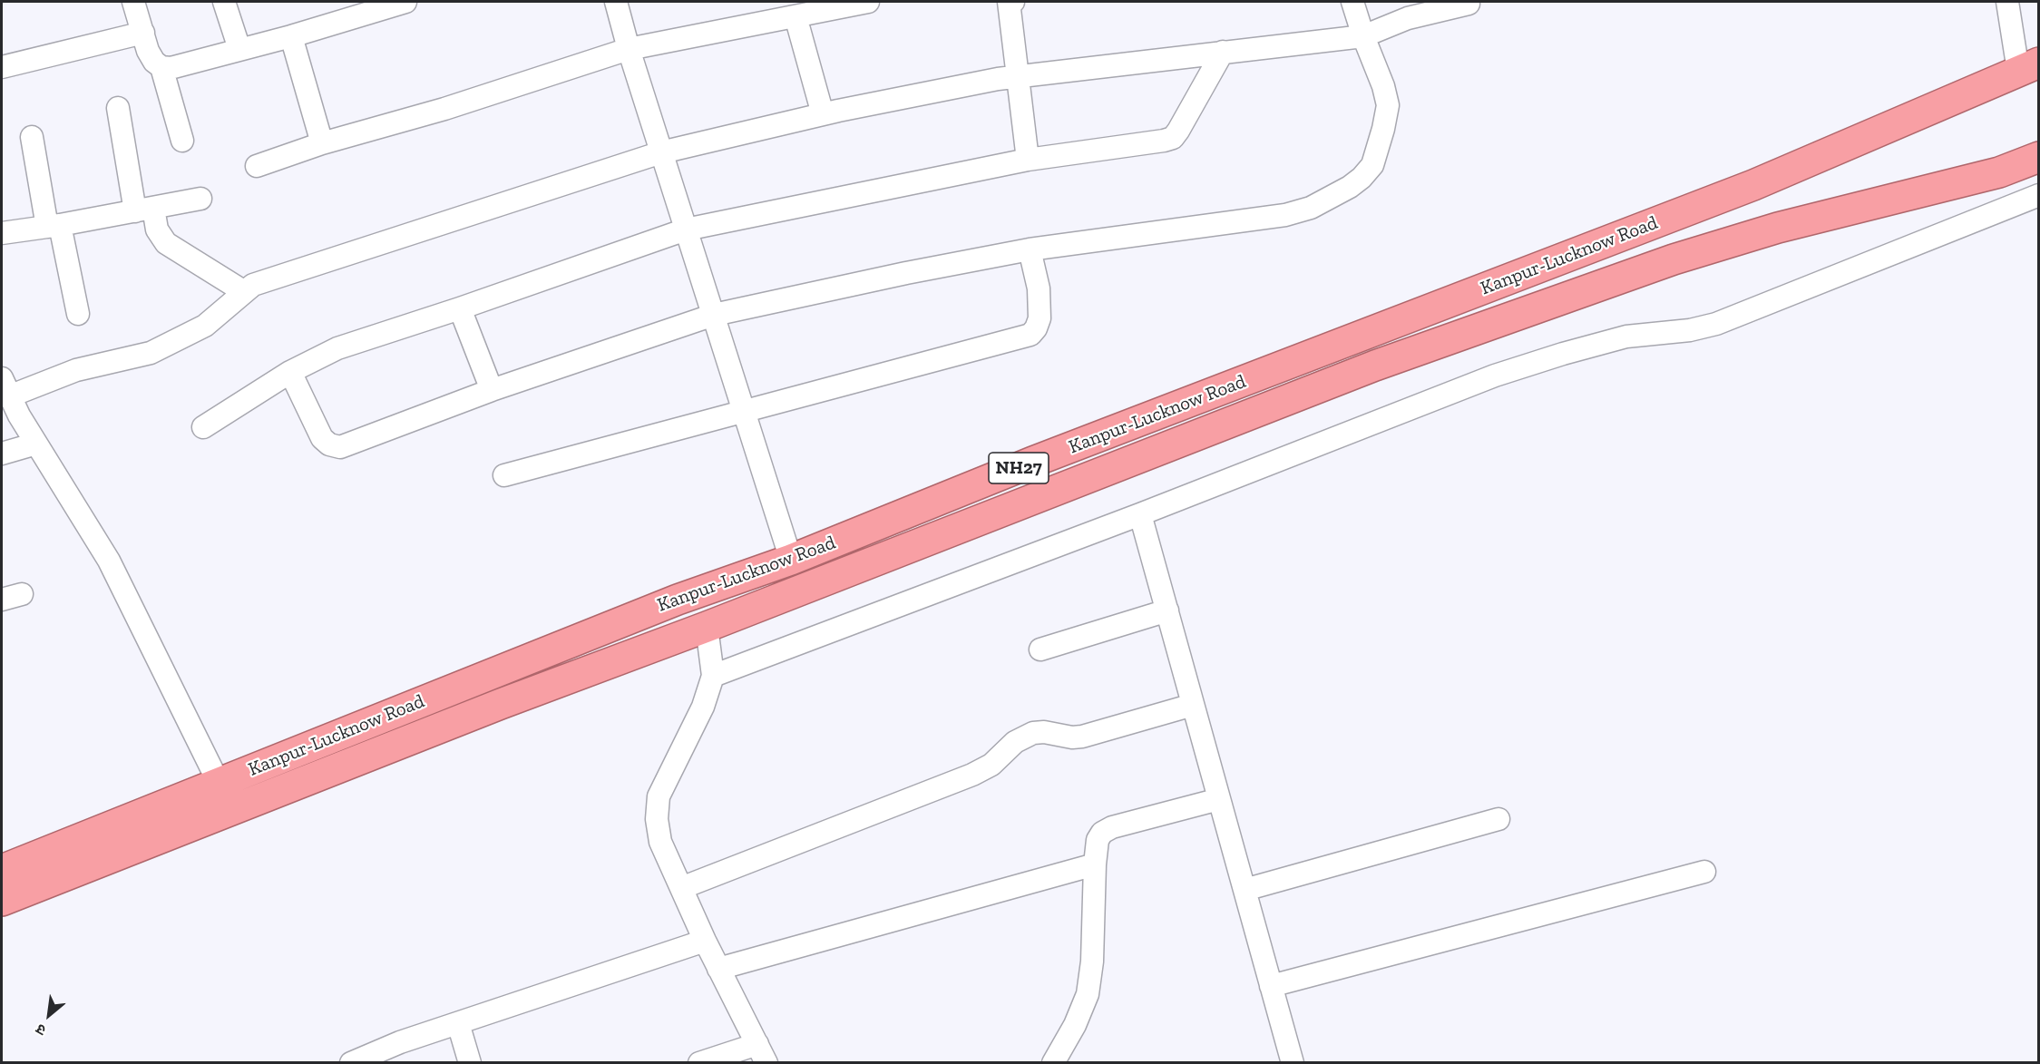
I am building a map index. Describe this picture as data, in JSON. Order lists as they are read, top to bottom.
{
  "streets": {
    "highway": ["Kanpur-Lucknow Road", "NH27"]
  },
  "north": "bottom left"
}
